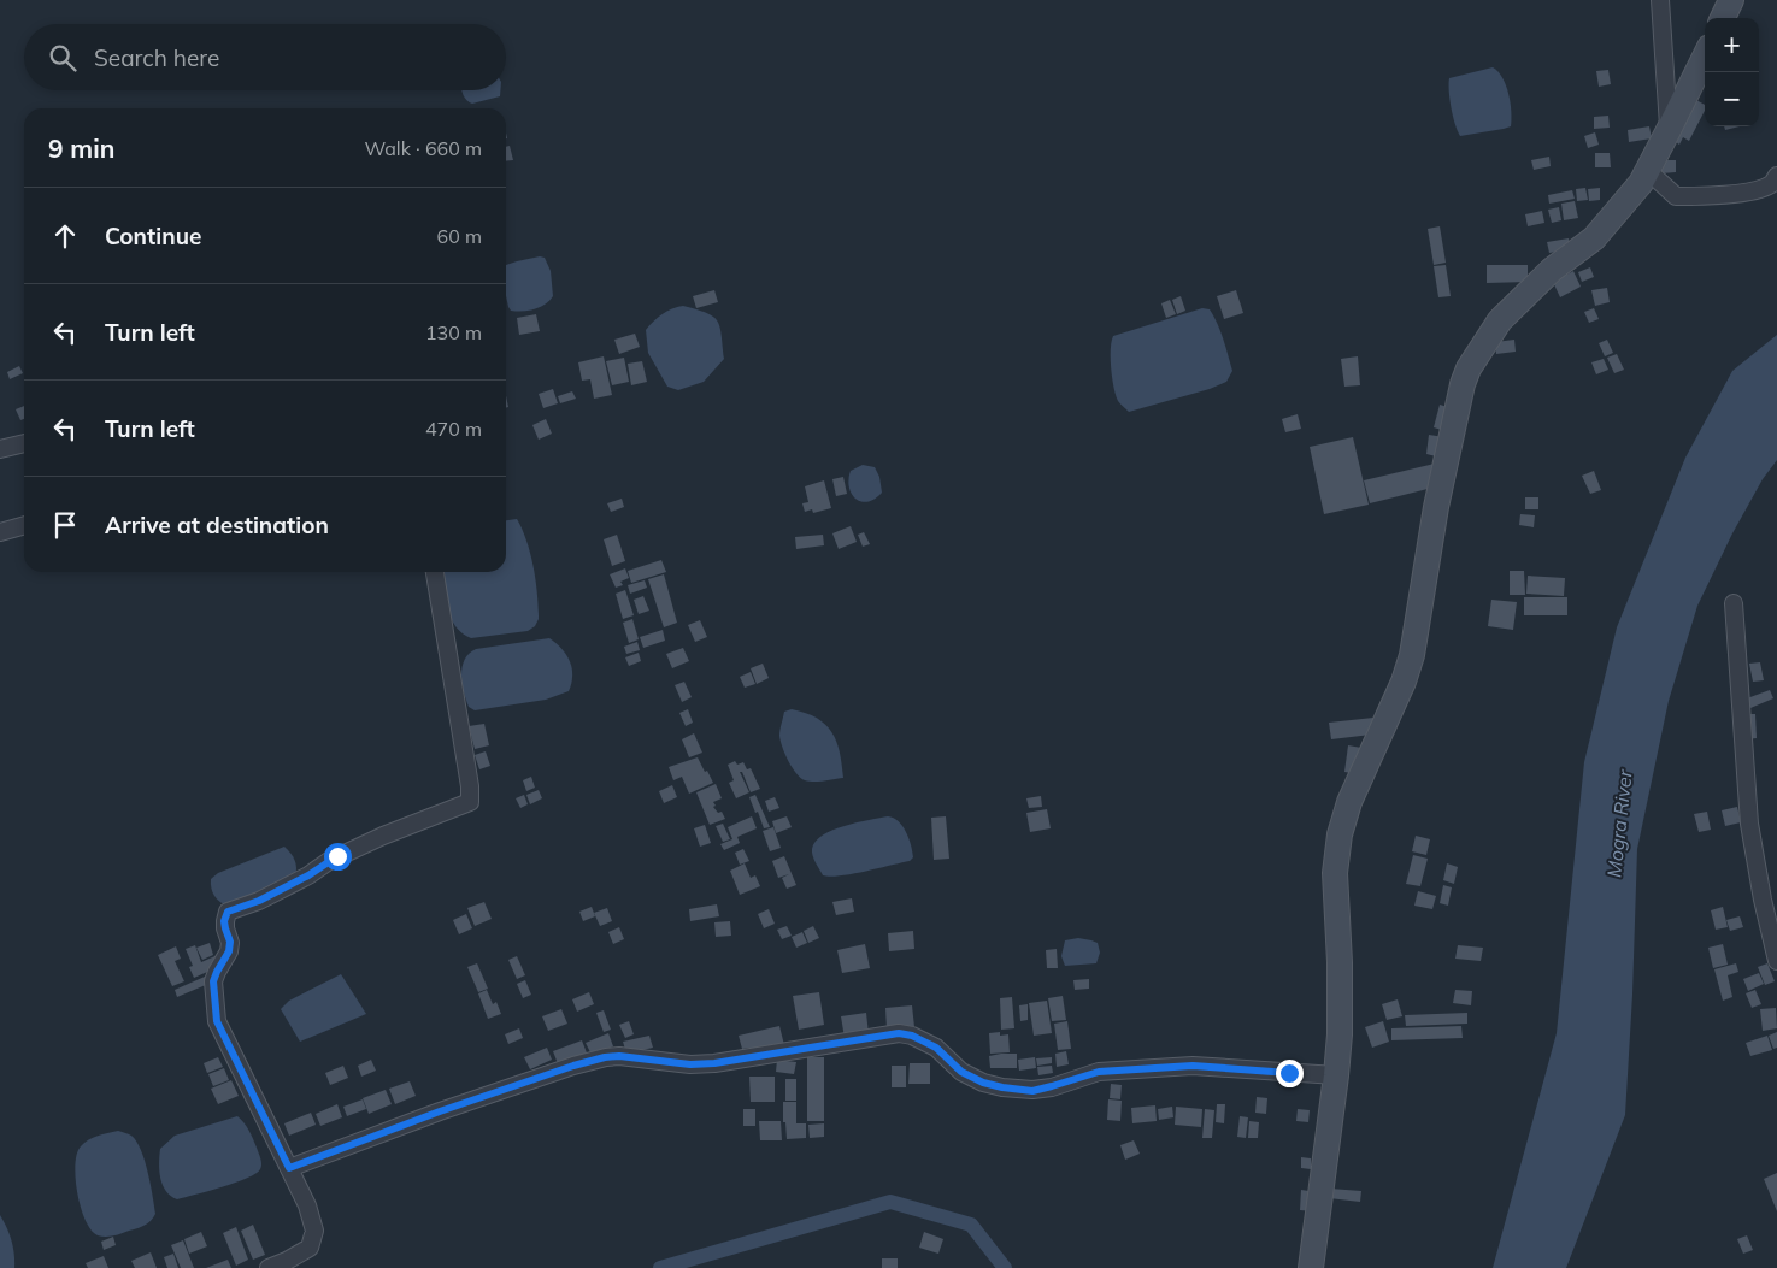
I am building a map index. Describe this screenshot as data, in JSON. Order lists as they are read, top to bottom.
{
  "water": ["Mogra River"],
  "page": {
    "map_buttons": ["+", "−"],
    "search": "Search here",
    "heading": ["9 min", "Walk · 660 m"],
    "list": [
      ["Continue", "60 m"],
      ["Turn left", "130 m"],
      ["Turn left", "470 m"],
      "Arrive at destination"
    ]
  }
}
